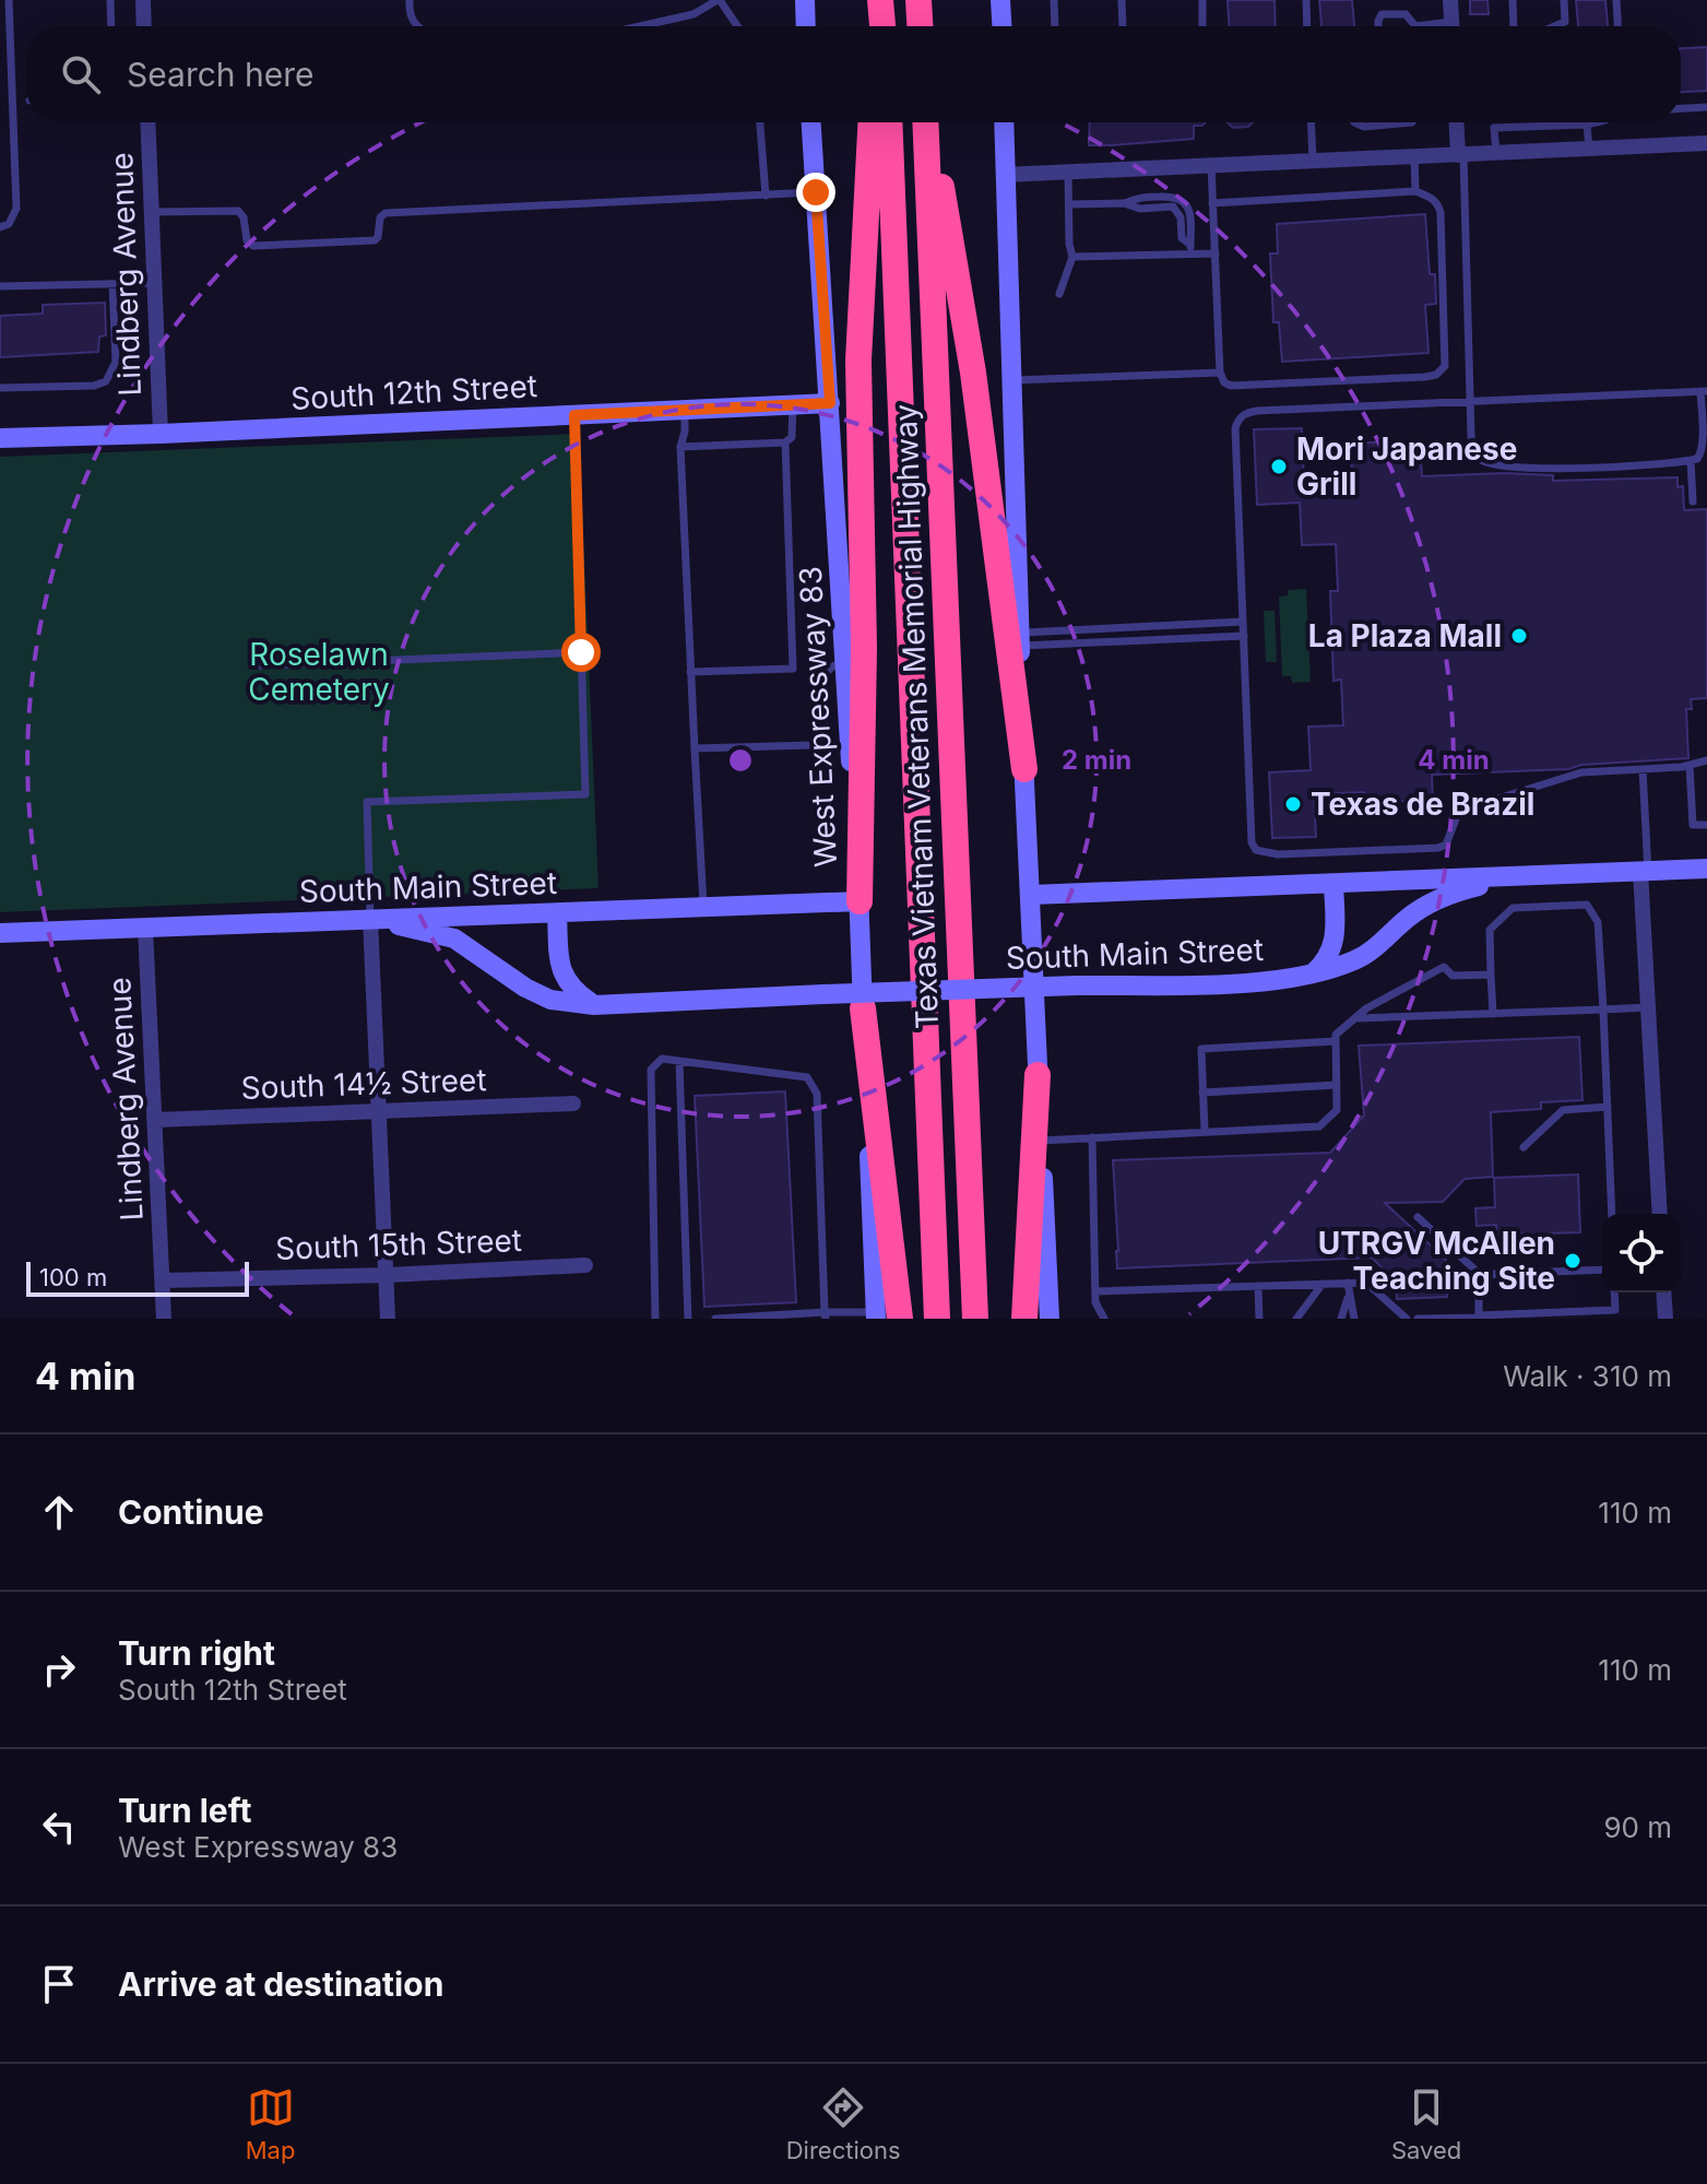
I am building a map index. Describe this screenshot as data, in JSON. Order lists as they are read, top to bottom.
{
  "streets": {
    "highway": ["Texas Vietnam Veterans Memorial Highway"],
    "street": [
      "Lindberg Avenue",
      "South 12th Street",
      "West Expressway 83",
      "South Main Street",
      "South 14½ Street",
      "South 15th Street"
    ]
  },
  "crossings": [
    ["Lindberg Avenue", "South 12th Street"],
    ["Lindberg Avenue", "South Main Street"],
    ["Lindberg Avenue", "South 14½ Street"],
    ["Lindberg Avenue", "South 15th Street"],
    ["South 12th Street", "West Expressway 83"],
    ["West Expressway 83", "South Main Street"]
  ],
  "parks": ["Roselawn Cemetery"],
  "places": [
    "Mori Japanese Grill",
    "La Plaza Mall",
    "Texas de Brazil",
    "UTRGV McAllen Teaching Site"
  ],
  "scale_bar": "100 m",
  "page": {
    "search": "Search here",
    "scale": "100 m",
    "heading": ["4 min", "Walk · 310 m"],
    "list": [
      ["Continue", "110 m"],
      ["Turn right", "South 12th Street", "110 m"],
      ["Turn left", "West Expressway 83", "90 m"],
      "Arrive at destination"
    ],
    "nav": ["Map", "Directions", "Saved"]
  },
  "rings": ["2 min", "4 min"]
}
